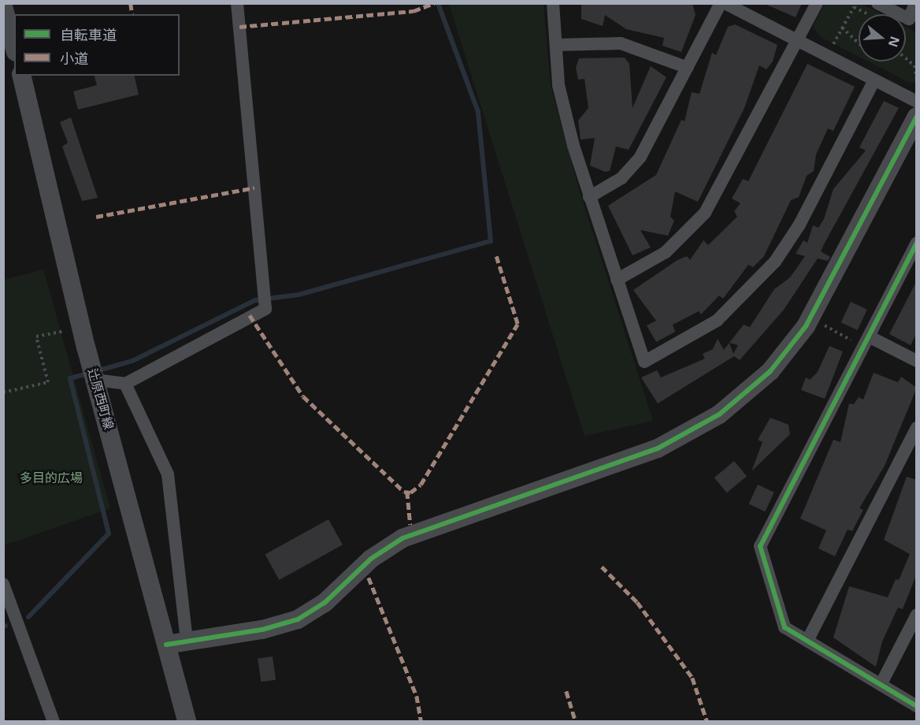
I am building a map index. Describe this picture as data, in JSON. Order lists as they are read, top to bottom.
{
  "streets": {
    "street": ["辻原西町線"]
  },
  "parks": ["多目的広場"],
  "legend": ["自転車道", "小道"],
  "north": "right"
}
